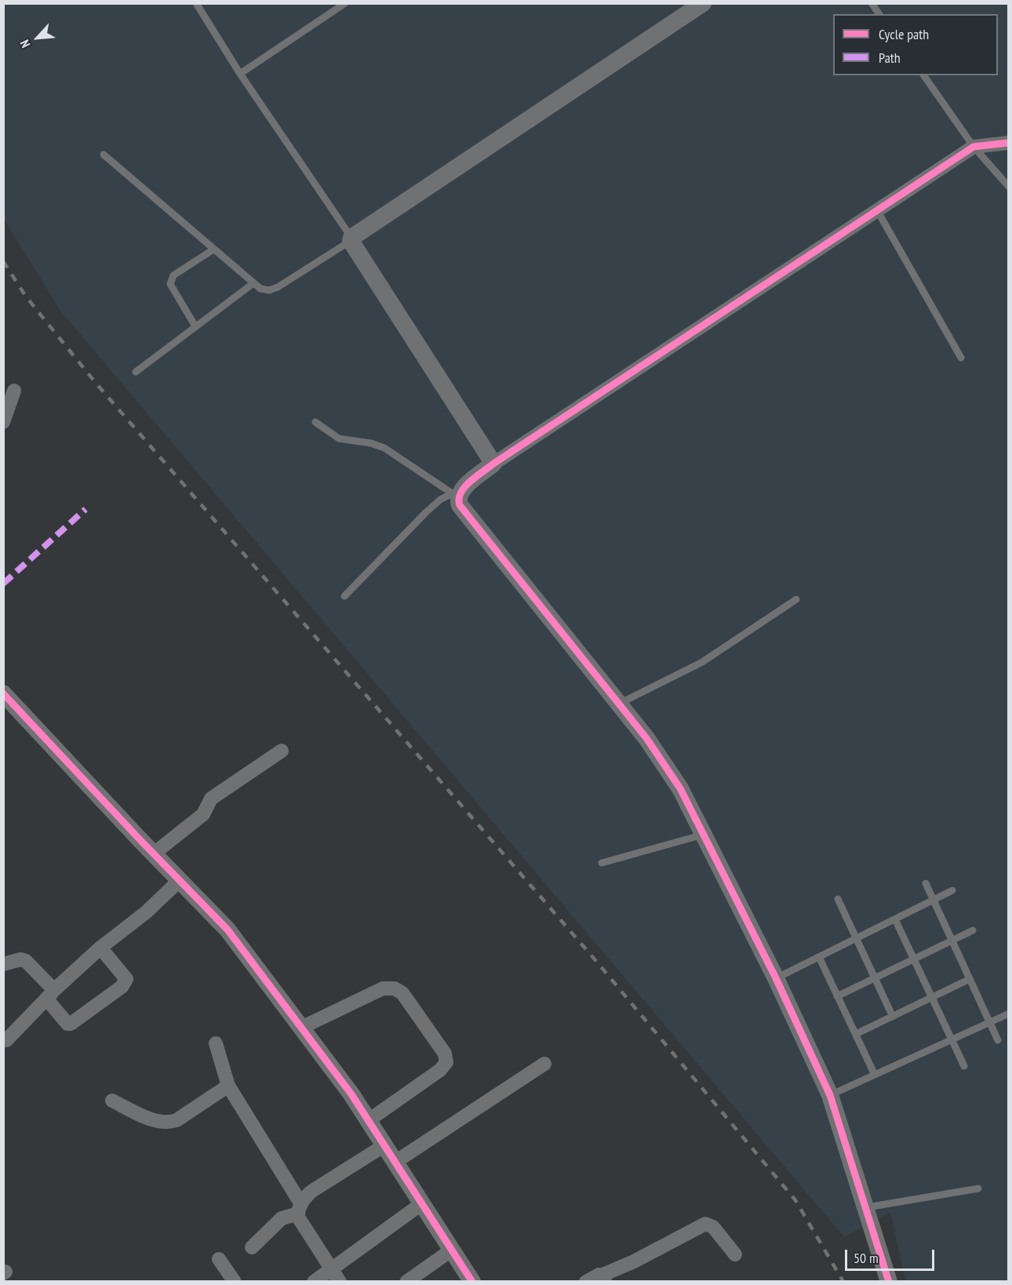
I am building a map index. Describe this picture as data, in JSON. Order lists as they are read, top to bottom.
{
  "legend": ["Cycle path", "Path"],
  "scale_bar": "50 m",
  "north": "bottom left"
}
